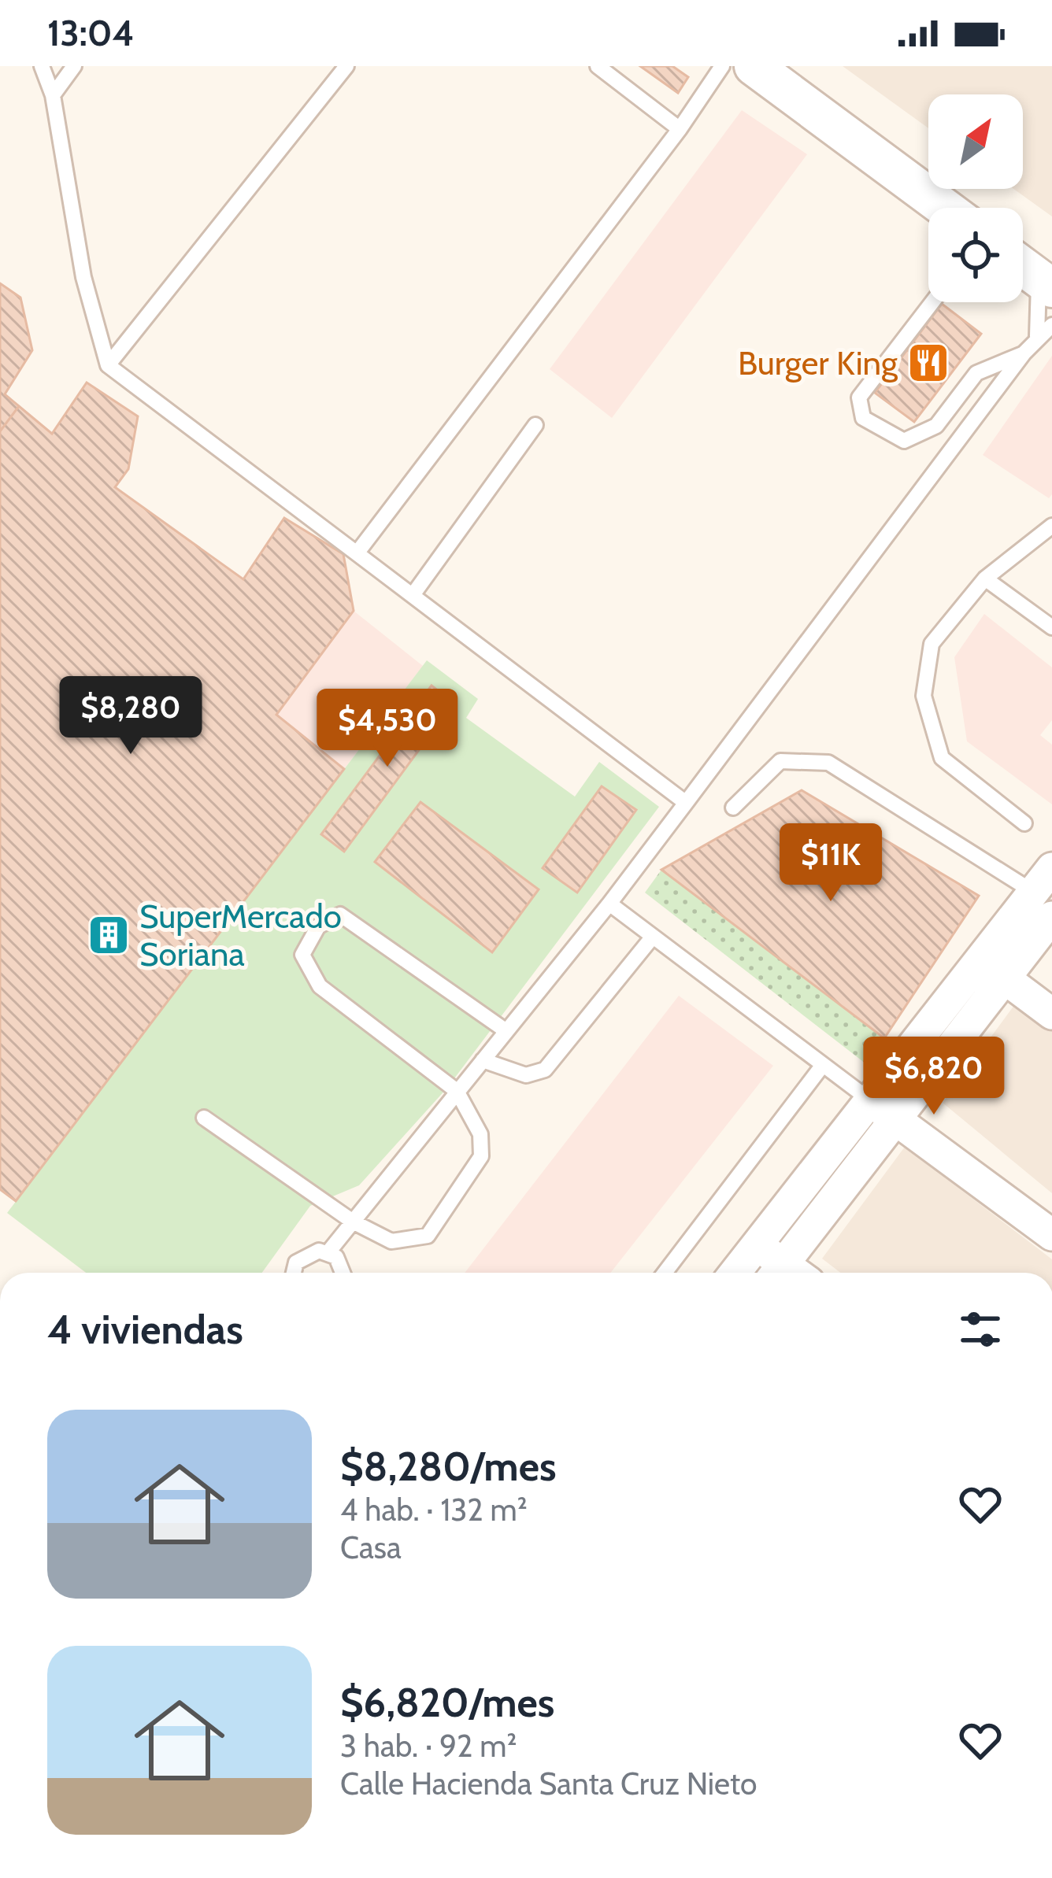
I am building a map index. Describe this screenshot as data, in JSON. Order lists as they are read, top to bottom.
{
  "places": {
    "restaurant": ["Burger King"],
    "building": ["SuperMercado Soriana"]
  },
  "north": "top right",
  "page": {
    "status": "13:04",
    "price": [
      "$8,280",
      "$4,530",
      "$11K",
      "$6,820"
    ],
    "heading": "4 viviendas",
    "list": [
      {
        "name": "$8,280/mes",
        "note": "4 hab. · 132 m² · Casa"
      },
      {
        "name": "$6,820/mes",
        "note": "3 hab. · 92 m² · Calle Hacienda Santa Cruz Nieto"
      }
    ]
  }
}
